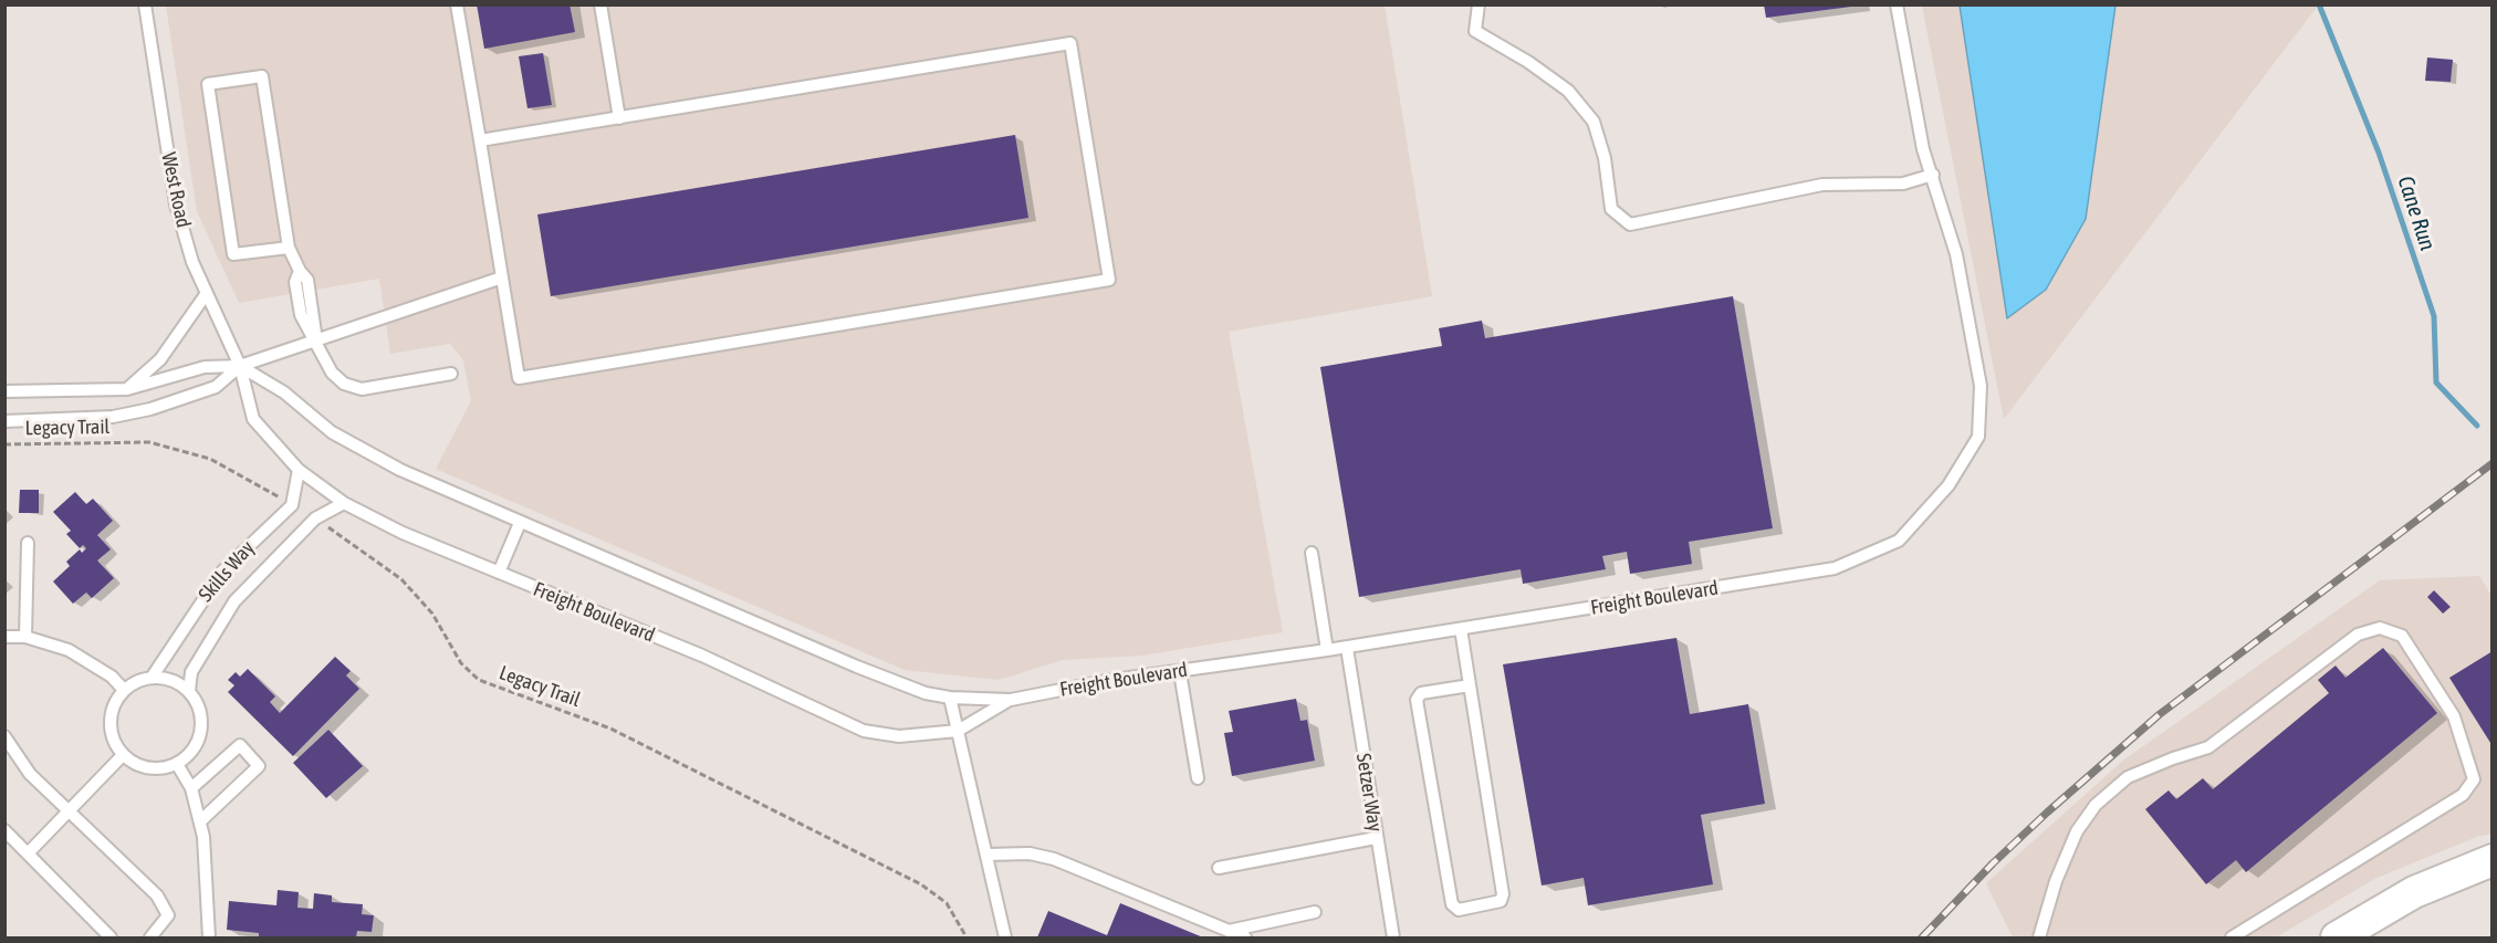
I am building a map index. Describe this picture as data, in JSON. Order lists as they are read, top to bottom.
{
  "streets": {
    "lane": [
      "West Road",
      "Skills Way",
      "Freight Boulevard",
      "Setzer Way"
    ],
    "path": ["Legacy Trail"]
  },
  "crossings": [
    ["West Road", "Freight Boulevard"],
    ["Legacy Trail", "Skills Way"],
    ["Skills Way", "Freight Boulevard"],
    ["Freight Boulevard", "Setzer Way"]
  ],
  "water": ["Cane Run"]
}
